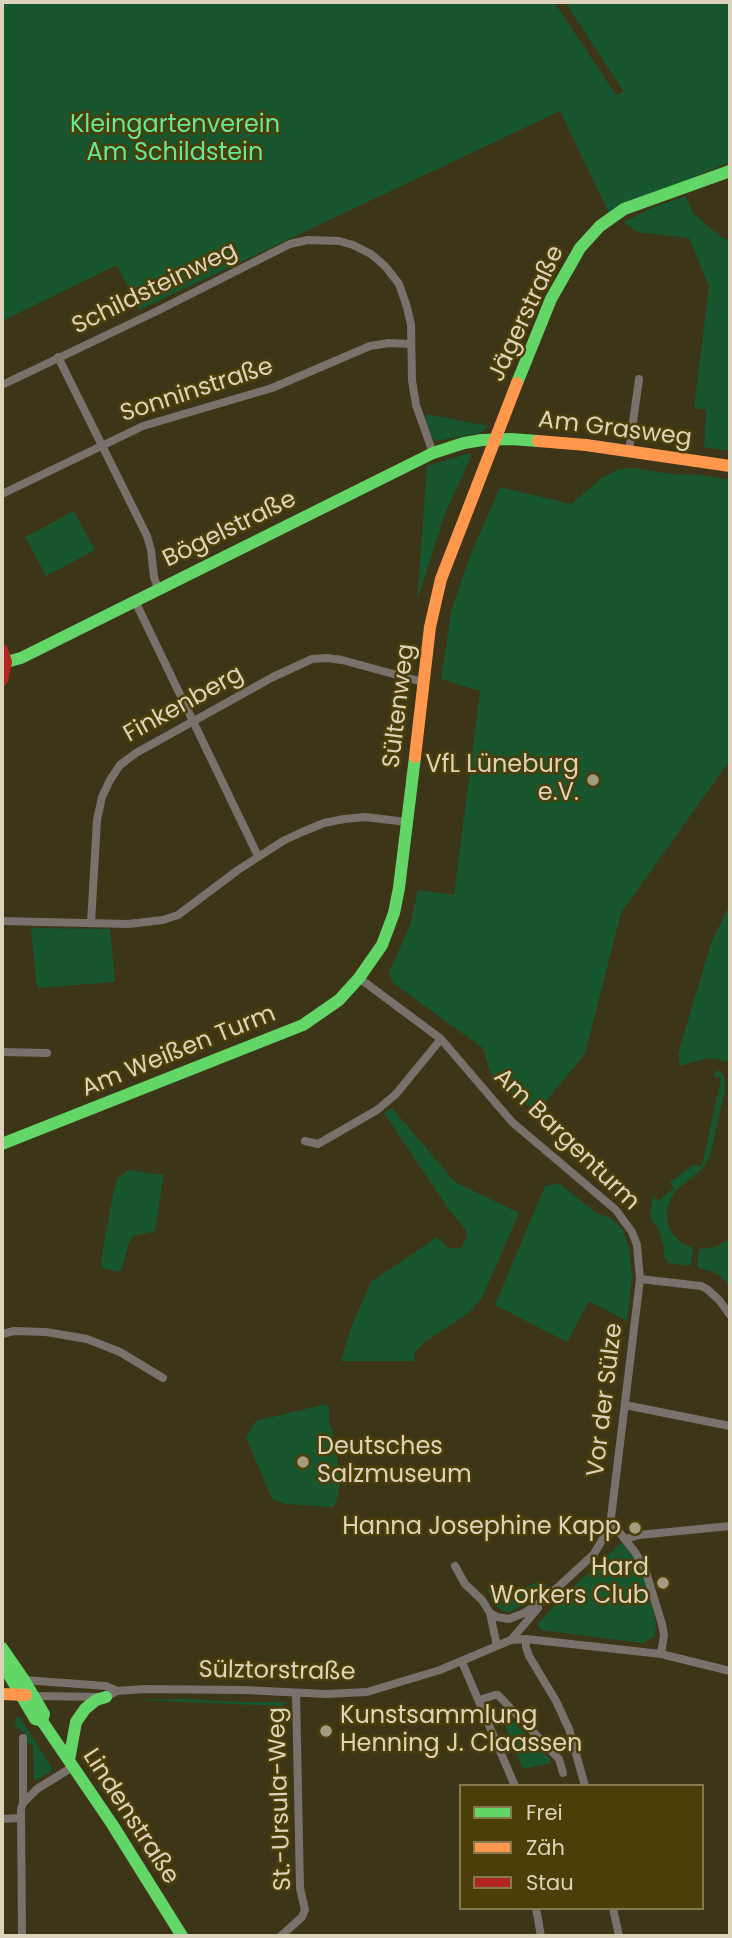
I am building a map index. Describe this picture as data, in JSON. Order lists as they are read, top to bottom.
{
  "streets": {
    "main road": [
      "Jägerstraße",
      "Am Grasweg",
      "Bögelstraße",
      "Sültenweg",
      "Am Weißen Turm",
      "Lindenstraße"
    ],
    "street": [
      "Schildsteinweg",
      "Sonninstraße",
      "Finkenberg",
      "Am Bargenturm",
      "Vor der Sülze",
      "Sülztorstraße",
      "St.-Ursula-Weg"
    ]
  },
  "crossings": [
    ["Schildsteinweg", "Sonninstraße"],
    ["Jägerstraße", "Am Grasweg"],
    ["Jägerstraße", "Bögelstraße"],
    ["Jägerstraße", "Sültenweg"],
    ["Am Grasweg", "Bögelstraße"],
    ["Am Grasweg", "Sültenweg"],
    ["Bögelstraße", "Sültenweg"],
    ["Finkenberg", "Sültenweg"],
    ["Sültenweg", "Am Weißen Turm"],
    ["Sültenweg", "Am Bargenturm"],
    ["Am Weißen Turm", "Am Bargenturm"],
    ["Am Bargenturm", "Vor der Sülze"],
    ["Sülztorstraße", "St.-Ursula-Weg"],
    ["Sülztorstraße", "Lindenstraße"]
  ],
  "parks": ["Kleingartenverein Am Schildstein"],
  "places": [
    "VfL Lüneburg e.V.",
    "Deutsches Salzmuseum",
    "Hanna Josephine Kapp",
    "Hard Workers Club",
    "Kunstsammlung Henning J. Claassen"
  ],
  "legend": ["Frei", "Zäh", "Stau"]
}
